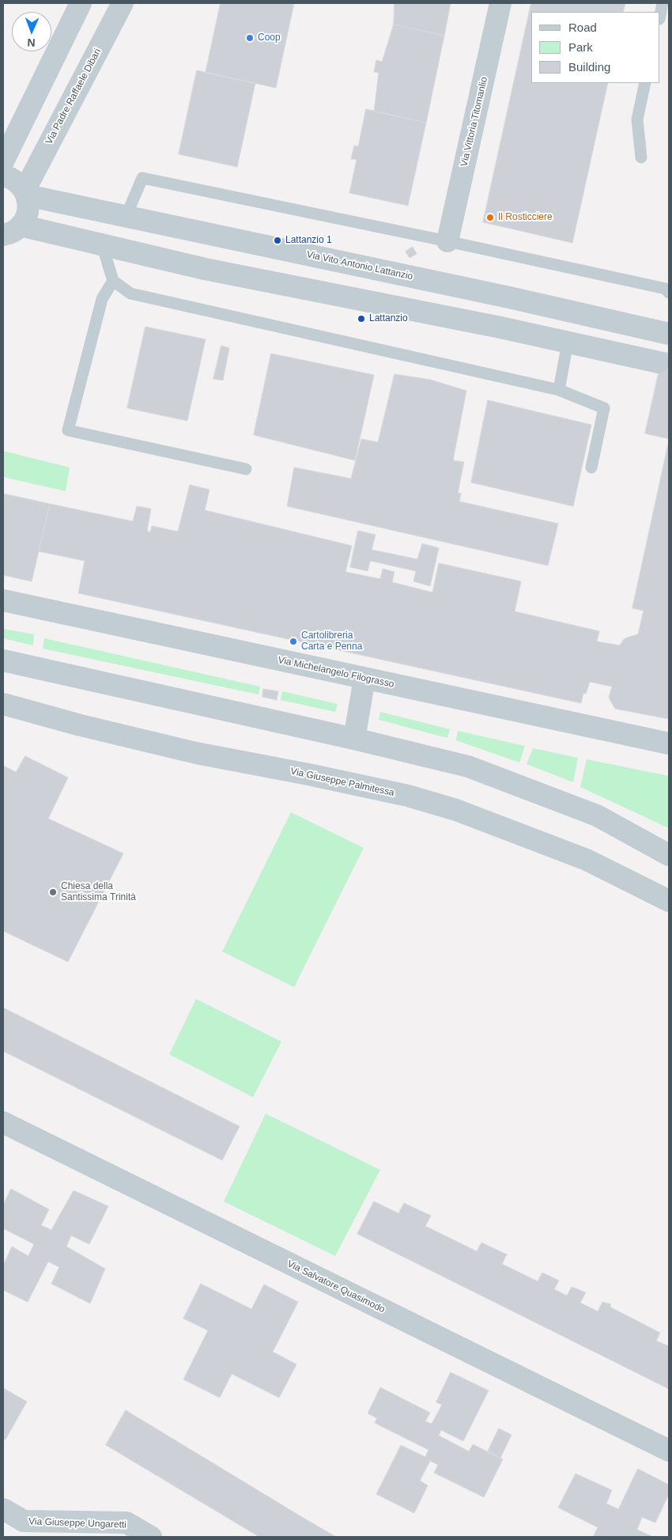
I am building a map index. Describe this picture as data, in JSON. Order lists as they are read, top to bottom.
{
  "streets": {
    "street": [
      "Via Padre Raffaele Dibari",
      "Via Vittoria Titomanlio",
      "Via Vito Antonio Lattanzio",
      "Via Michelangelo Filograsso",
      "Via Giuseppe Palmitessa",
      "Via Salvatore Quasimodo",
      "Via Giuseppe Ungaretti"
    ]
  },
  "crossings": [
    ["Via Padre Raffaele Dibari", "Via Vito Antonio Lattanzio"]
  ],
  "places": [
    "Coop",
    "Il Rosticciere",
    "Lattanzio 1",
    "Lattanzio",
    "Cartolibreria Carta e Penna",
    "Chiesa della Santissima Trinità"
  ],
  "legend": ["Road", "Park", "Building"],
  "north": "bottom"
}
